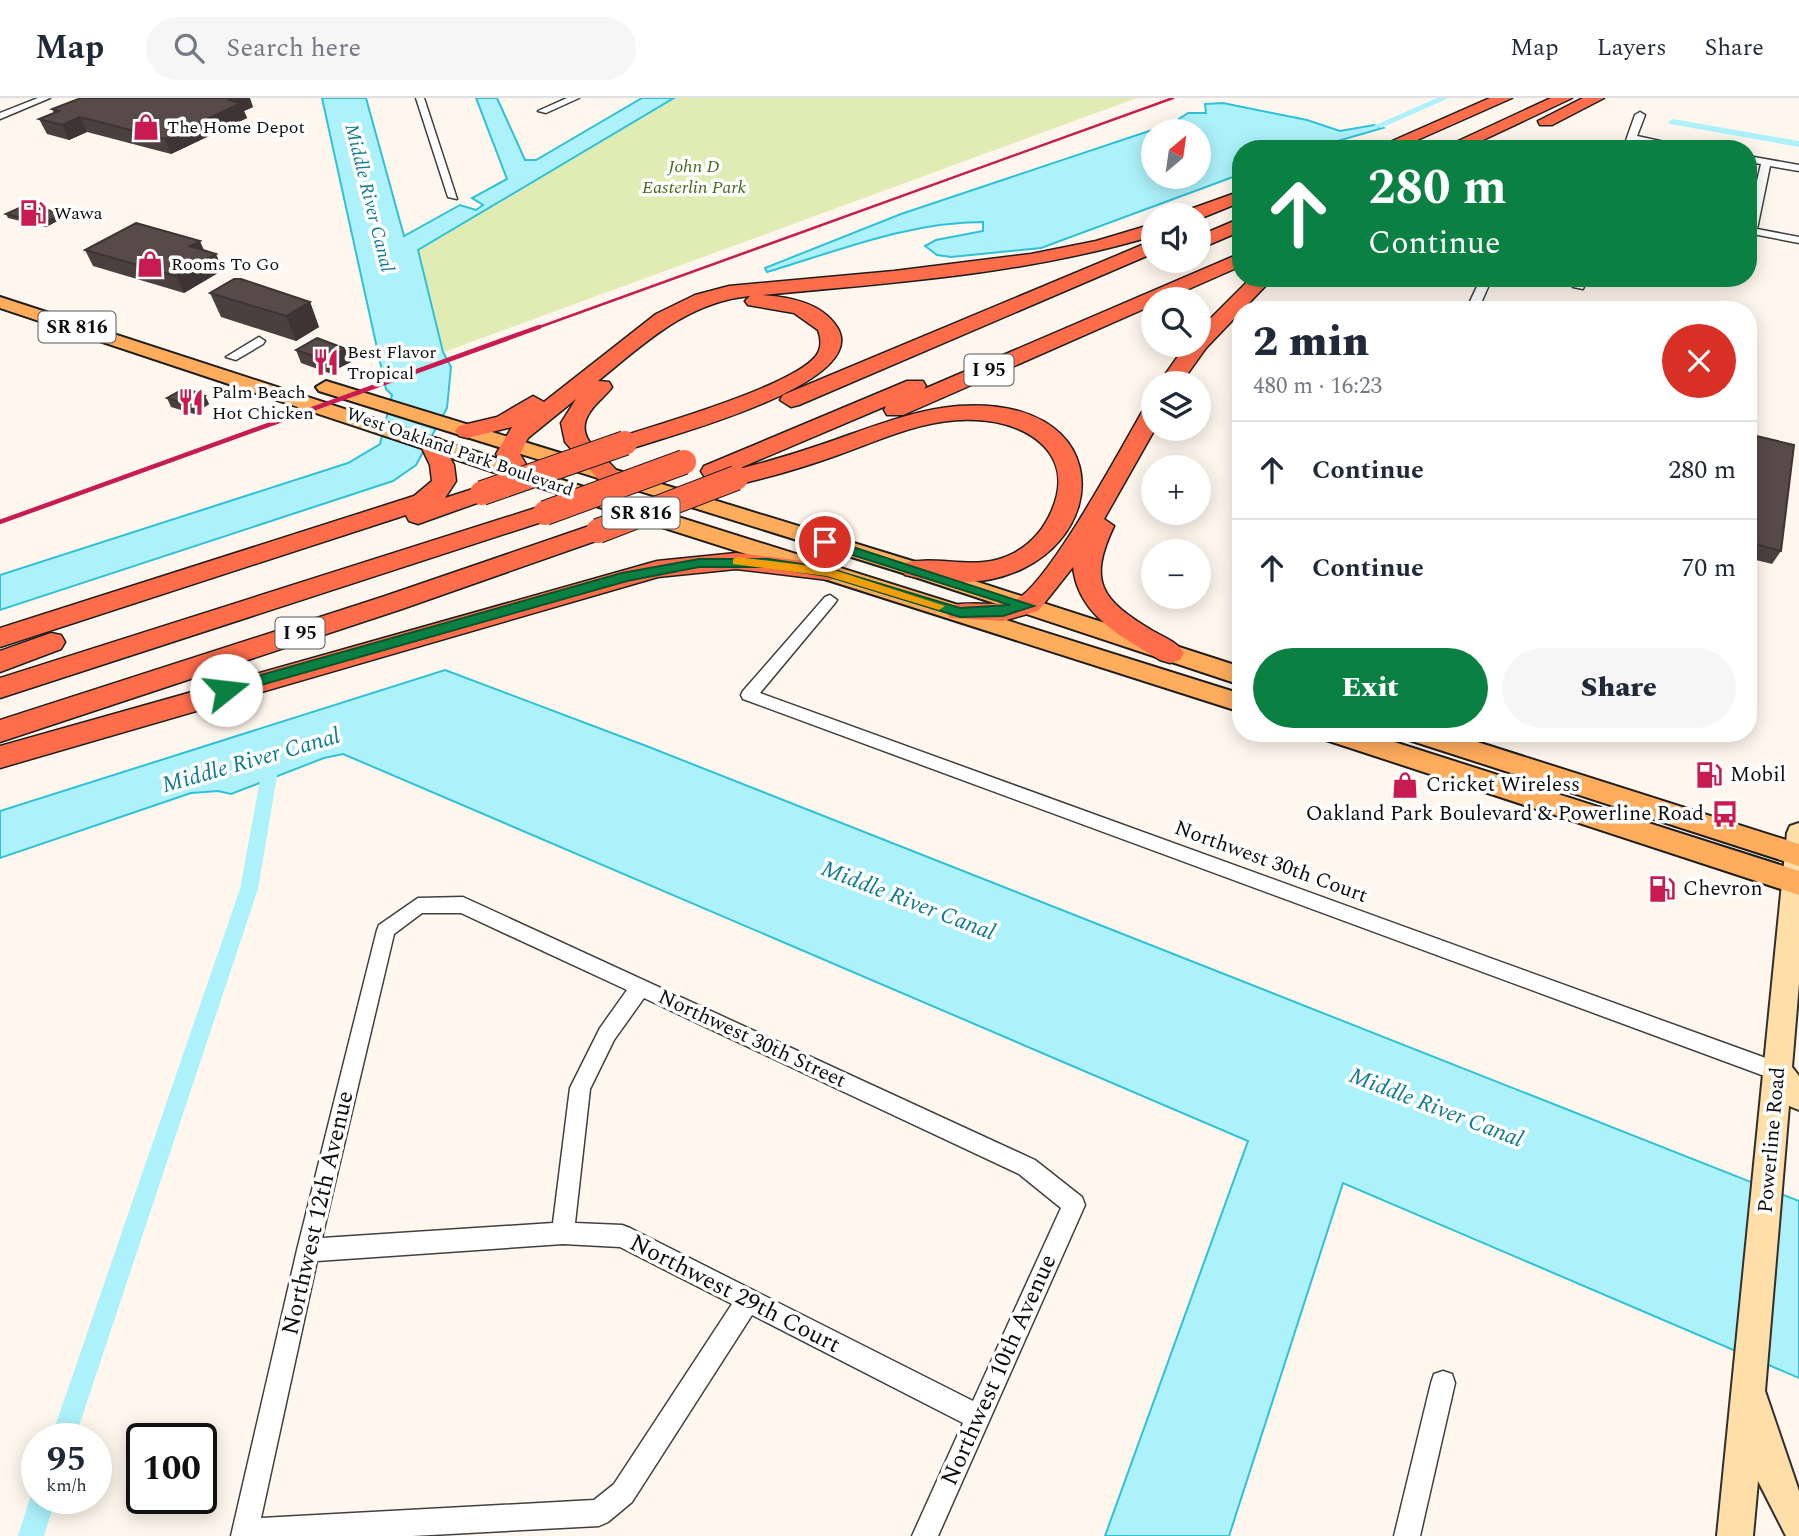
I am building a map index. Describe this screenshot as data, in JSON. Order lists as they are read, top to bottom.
{
  "streets": {
    "highway": ["I 95"],
    "main road": ["SR 816", "West Oakland Park Boulevard", "Powerline Road"],
    "street": [
      "Northwest 30th Court",
      "Northwest 30th Street",
      "Northwest 12th Avenue",
      "Northwest 29th Court",
      "Northwest 10th Avenue"
    ]
  },
  "crossings": [
    ["West Oakland Park Boulevard", "Northwest 30th Court"],
    ["Northwest 30th Court", "Powerline Road"],
    ["Northwest 30th Street", "Northwest 12th Avenue"],
    ["Northwest 30th Street", "Northwest 10th Avenue"],
    ["Northwest 12th Avenue", "Northwest 29th Court"],
    ["Northwest 29th Court", "Northwest 10th Avenue"]
  ],
  "water": ["Middle River Canal"],
  "parks": ["John D Easterlin Park"],
  "places": {
    "shop": ["The Home Depot", "Rooms To Go", "Cricket Wireless"],
    "fuel station": ["Wawa", "Mobil", "Chevron"],
    "restaurant": ["Best Flavor Tropical", "Palm Beach Hot Chicken"],
    "bus stop": ["Oakland Park Boulevard & Powerline Road"]
  },
  "north": "top right",
  "page": {
    "header": "Map",
    "search": "Search here",
    "nav": ["Map", "Layers", "Share"],
    "map_buttons": ["+", "−"],
    "turn": ["280 m", "Continue"],
    "heading": ["2 min", "480 m · 16:23"],
    "list": [
      {
        "name": "Continue",
        "value": "280 m"
      },
      {
        "name": "Continue",
        "value": "70 m"
      }
    ],
    "buttons": ["Exit", "Share"],
    "speed": "95 km/h",
    "limit": "100"
  }
}
